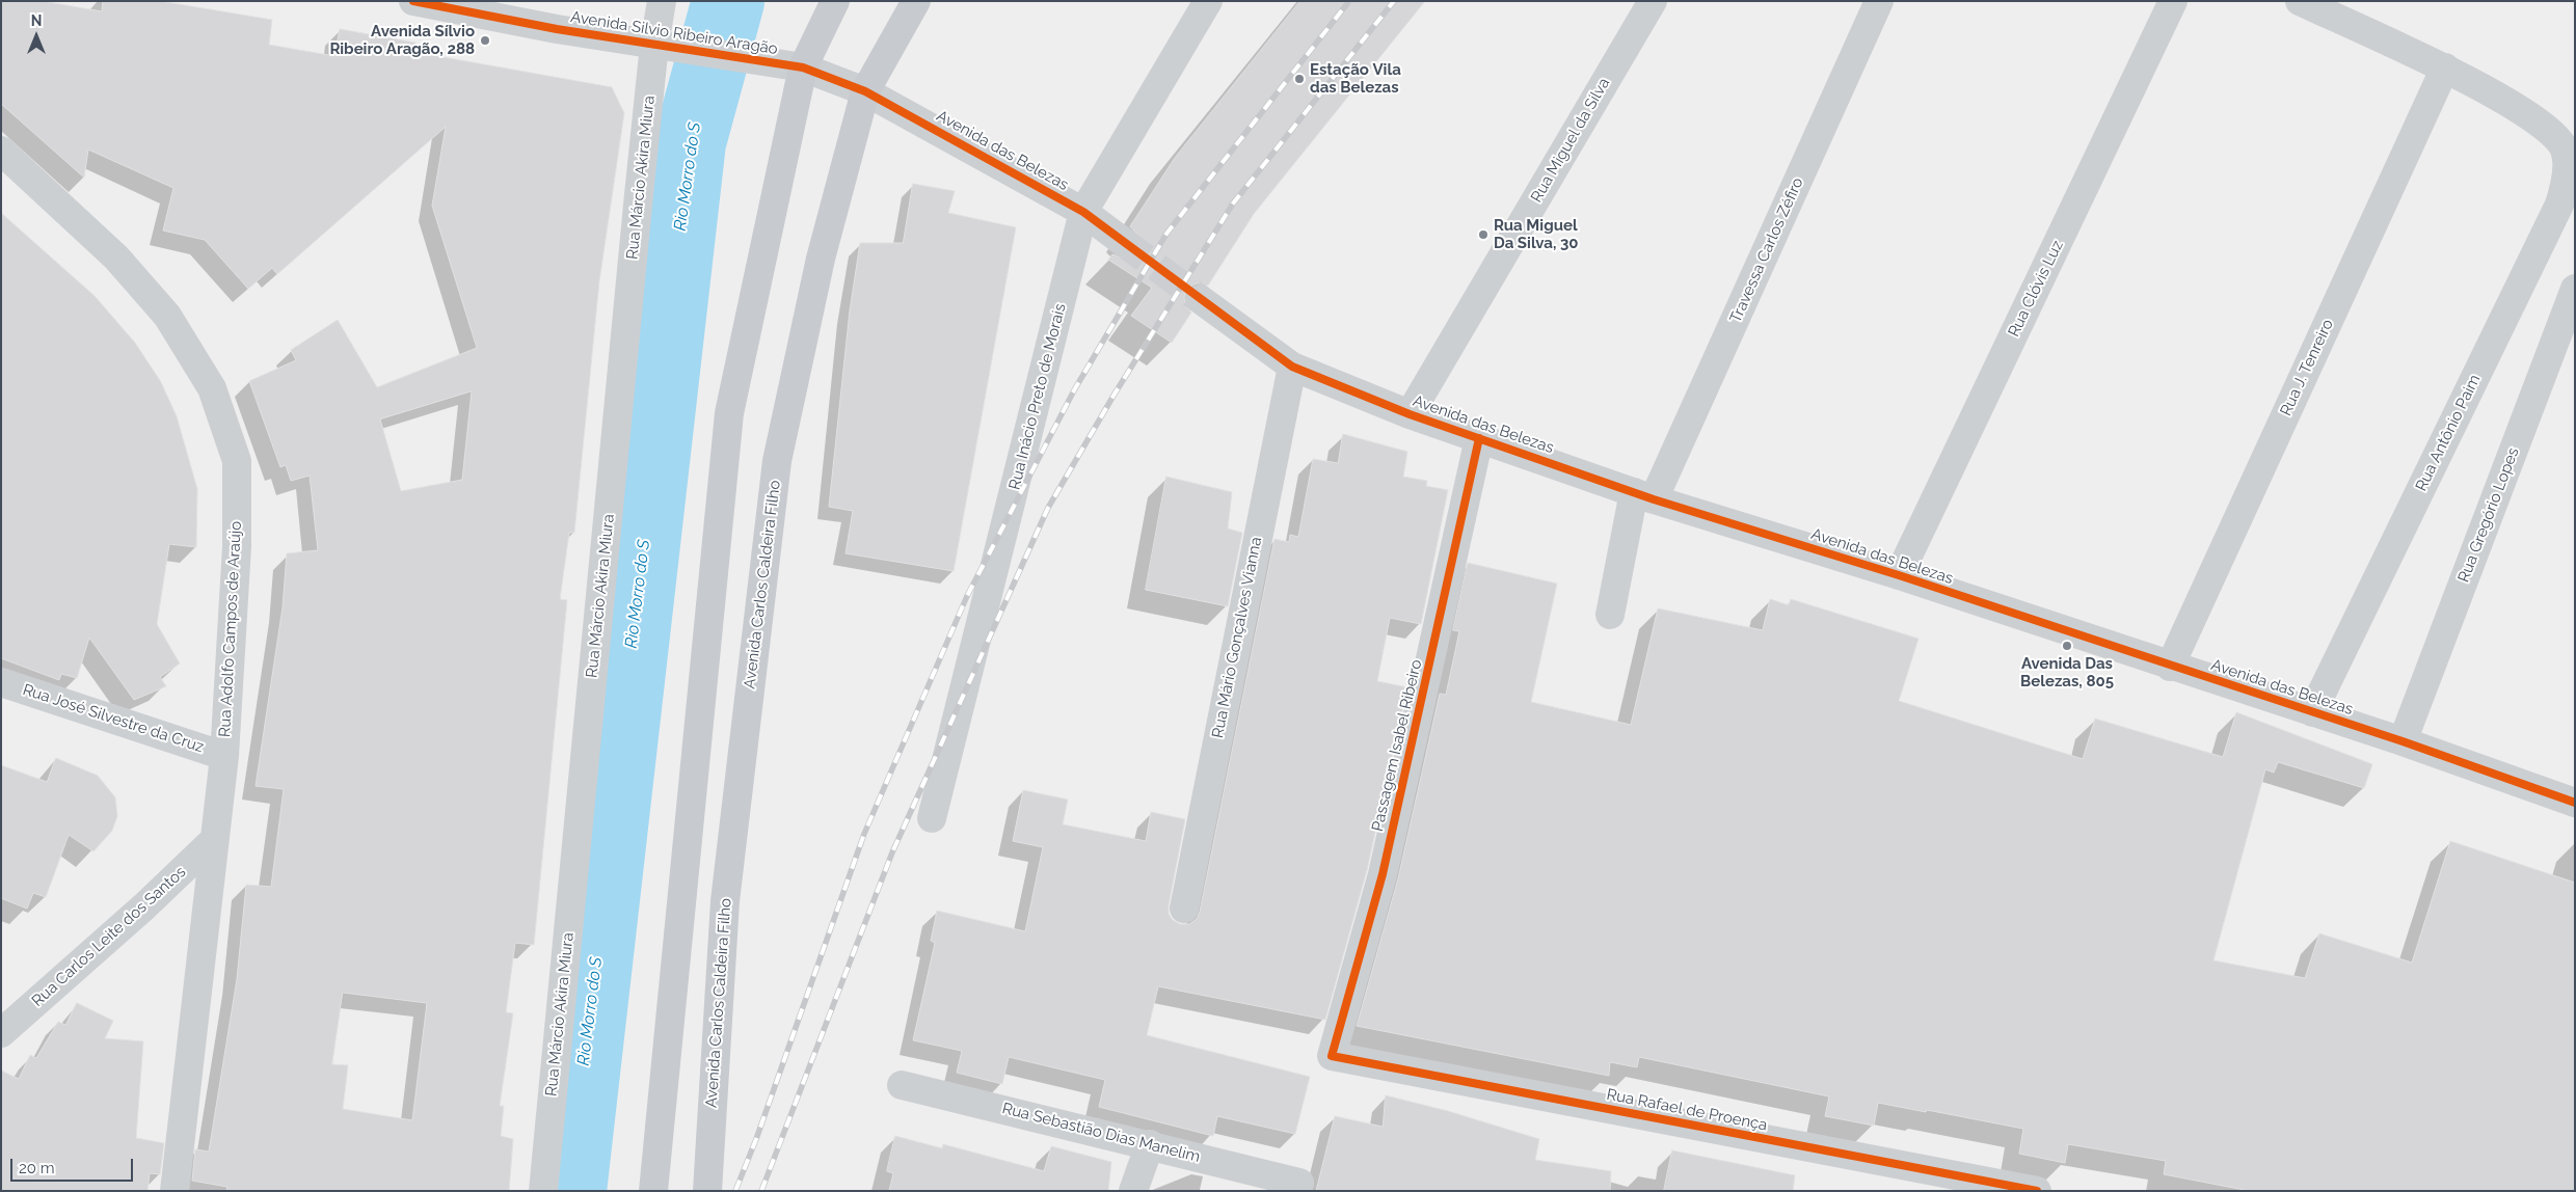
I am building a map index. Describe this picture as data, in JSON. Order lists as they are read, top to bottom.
{
  "streets": {
    "main road": ["Avenida Carlos Caldeira Filho"],
    "street": [
      "Avenida Silvio Ribeiro Aragão",
      "Rua Miguel da Silva",
      "Avenida das Belezas",
      "Rua Márcio Akira Miura",
      "Travessa Carlos Zéfiro",
      "Rua Clóvis Luz",
      "Rua J. Tenreiro",
      "Rua Inácio Preto de Morais",
      "Rua Antônio Paim",
      "Rua Gregório Lopes",
      "Rua Adolfo Campos de Araújo",
      "Rua Mário Gonçalves Vianna",
      "Rua José Silvestre da Cruz",
      "Passagem Isabel Ribeiro",
      "Rua Carlos Leite dos Santos",
      "Rua Rafael de Proença",
      "Rua Sebastião Dias Manelim"
    ]
  },
  "crossings": [
    ["Avenida Silvio Ribeiro Aragão", "Avenida das Belezas"],
    ["Avenida Silvio Ribeiro Aragão", "Rua Márcio Akira Miura"],
    ["Avenida Silvio Ribeiro Aragão", "Avenida Carlos Caldeira Filho"],
    ["Rua Miguel da Silva", "Avenida das Belezas"],
    ["Avenida das Belezas", "Travessa Carlos Zéfiro"],
    ["Avenida das Belezas", "Rua Clóvis Luz"],
    ["Avenida das Belezas", "Rua J. Tenreiro"],
    ["Avenida das Belezas", "Rua Inácio Preto de Morais"],
    ["Avenida das Belezas", "Rua Antônio Paim"],
    ["Avenida das Belezas", "Rua Gregório Lopes"],
    ["Avenida das Belezas", "Avenida Carlos Caldeira Filho"],
    ["Avenida das Belezas", "Rua Mário Gonçalves Vianna"],
    ["Avenida das Belezas", "Passagem Isabel Ribeiro"],
    ["Rua J. Tenreiro", "Rua Antônio Paim"],
    ["Rua Adolfo Campos de Araújo", "Rua José Silvestre da Cruz"],
    ["Rua Adolfo Campos de Araújo", "Rua Carlos Leite dos Santos"],
    ["Passagem Isabel Ribeiro", "Rua Rafael de Proença"]
  ],
  "water": ["Rio Morro do S"],
  "places": [
    "Avenida Sílvio Ribeiro Aragão, 288",
    "Estação Vila das Belezas",
    "Rua Miguel Da Silva, 30",
    "Avenida Das Belezas, 805"
  ],
  "scale_bar": "20 m",
  "north": "top"
}
